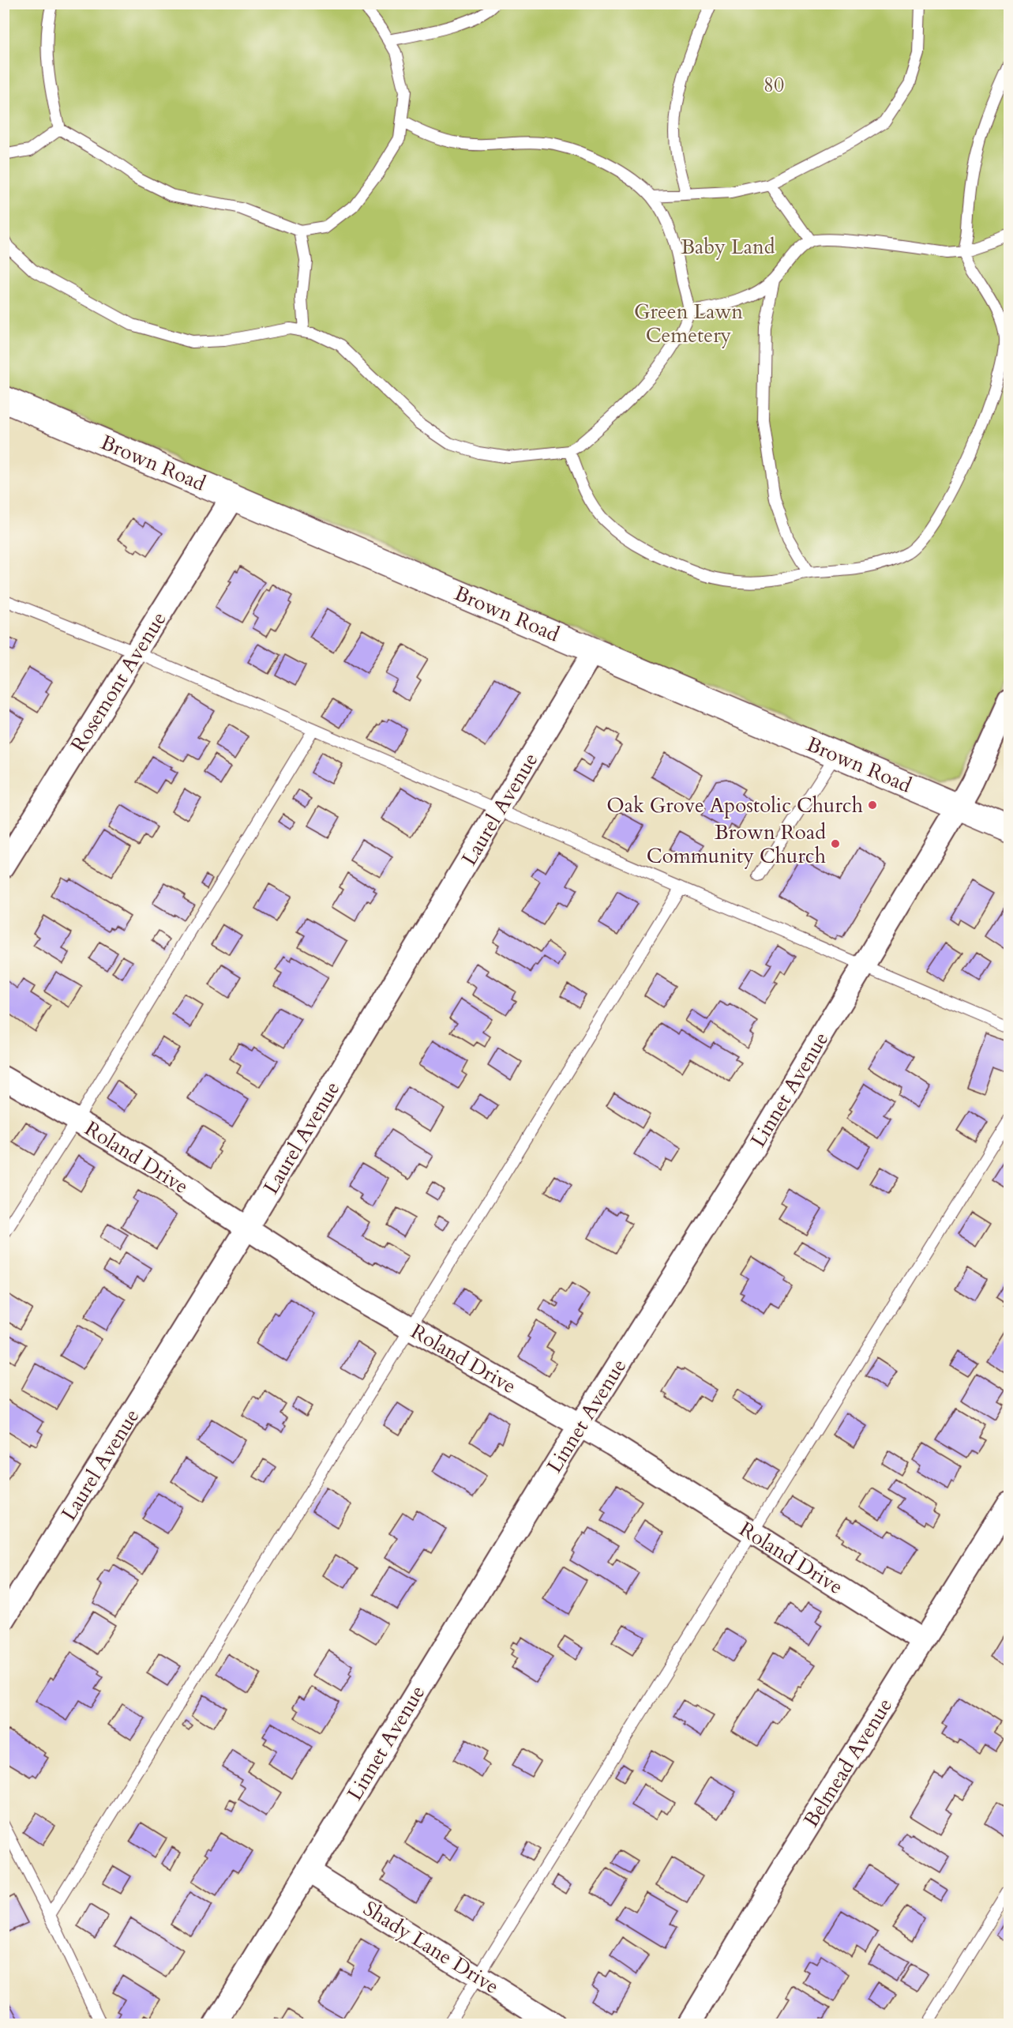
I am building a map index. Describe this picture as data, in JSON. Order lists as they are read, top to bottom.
{
  "streets": {
    "main road": ["Brown Road"],
    "street": [
      "Rosemont Avenue",
      "Laurel Avenue",
      "Linnet Avenue",
      "Roland Drive",
      "Belmead Avenue",
      "Shady Lane Drive"
    ]
  },
  "crossings": [
    ["Brown Road", "Rosemont Avenue"],
    ["Brown Road", "Laurel Avenue"],
    ["Brown Road", "Linnet Avenue"],
    ["Laurel Avenue", "Roland Drive"],
    ["Linnet Avenue", "Roland Drive"],
    ["Linnet Avenue", "Shady Lane Drive"],
    ["Roland Drive", "Belmead Avenue"]
  ],
  "parks": ["80", "Baby Land", "Green Lawn Cemetery"],
  "places": ["Oak Grove Apostolic Church", "Brown Road Community Church"]
}
